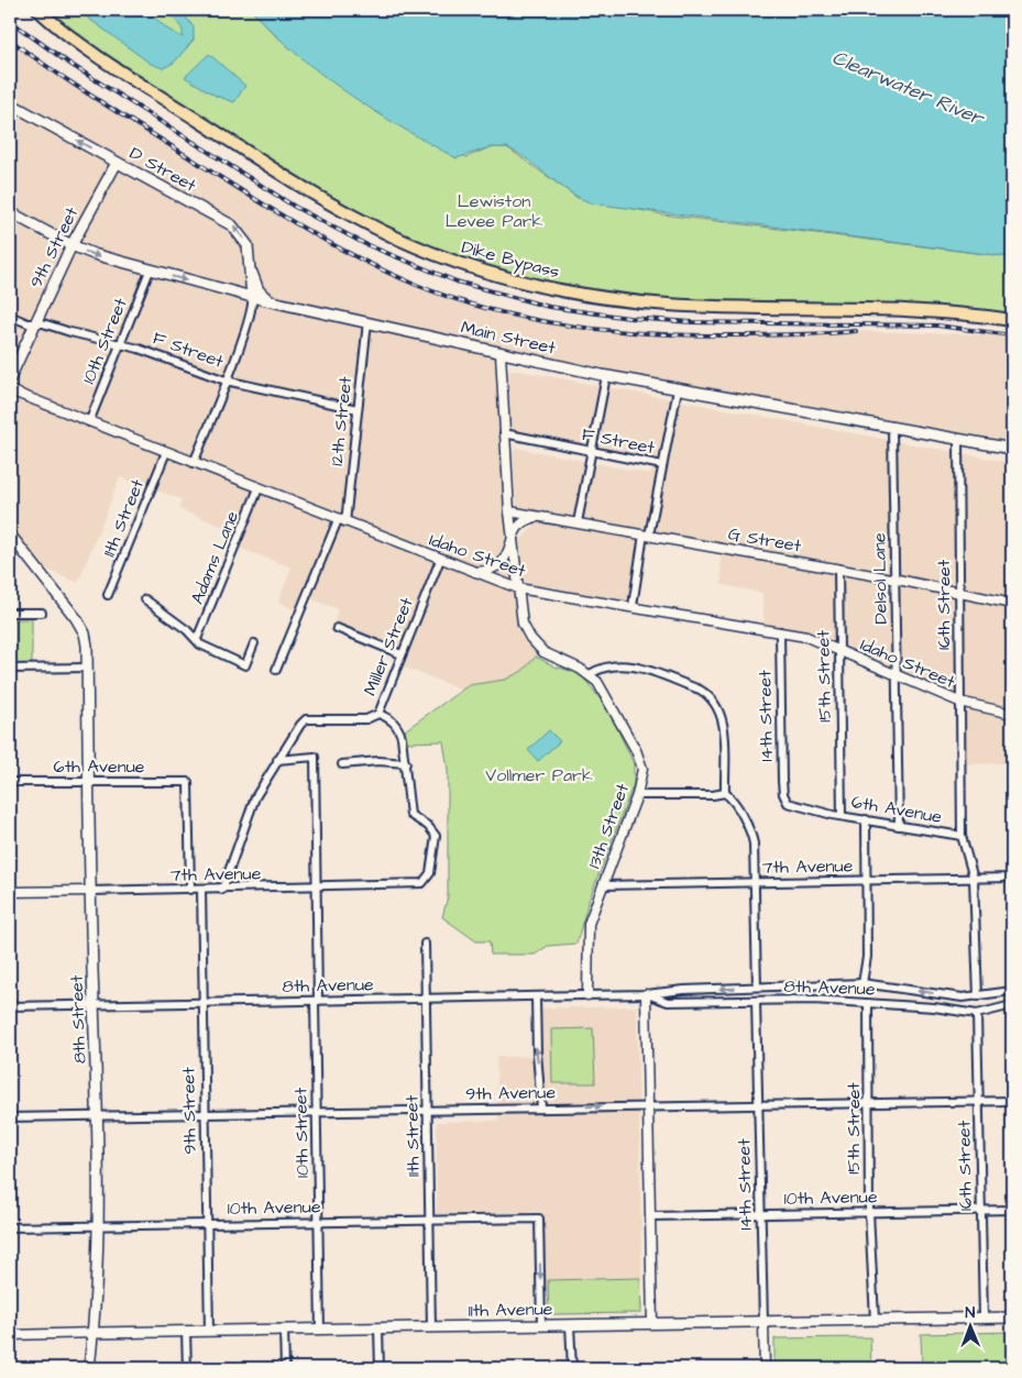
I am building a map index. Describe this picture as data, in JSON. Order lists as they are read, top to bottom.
{
  "streets": {
    "highway": ["Dike Bypass"],
    "main road": [
      "D Street",
      "9th Street",
      "Main Street",
      "8th Street",
      "11th Avenue"
    ],
    "street": [
      "10th Street",
      "F Street",
      "12th Street",
      "11th Street",
      "G Street",
      "Idaho Street",
      "Adams Lane",
      "Delsol Lane",
      "16th Street",
      "Miller Street",
      "15th Street",
      "14th Street",
      "6th Avenue",
      "13th Street",
      "7th Avenue",
      "8th Avenue",
      "9th Avenue",
      "10th Avenue"
    ]
  },
  "crossings": [
    ["D Street", "9th Street"],
    ["D Street", "Main Street"],
    ["9th Street", "Main Street"],
    ["9th Street", "F Street"],
    ["9th Street", "7th Avenue"],
    ["9th Street", "8th Avenue"],
    ["9th Street", "9th Avenue"],
    ["9th Street", "10th Avenue"],
    ["9th Street", "11th Avenue"],
    ["Main Street", "10th Street"],
    ["Main Street", "12th Street"],
    ["Main Street", "Delsol Lane"],
    ["Main Street", "16th Street"],
    ["Main Street", "13th Street"],
    ["10th Street", "F Street"],
    ["10th Street", "Idaho Street"],
    ["10th Street", "Miller Street"],
    ["10th Street", "7th Avenue"],
    ["10th Street", "8th Avenue"],
    ["10th Street", "9th Avenue"],
    ["10th Street", "10th Avenue"],
    ["10th Street", "11th Avenue"],
    ["F Street", "12th Street"],
    ["F Street", "13th Street"],
    ["12th Street", "Idaho Street"],
    ["11th Street", "Idaho Street"],
    ["11th Street", "8th Avenue"],
    ["11th Street", "9th Avenue"],
    ["11th Street", "10th Avenue"],
    ["11th Street", "11th Avenue"],
    ["G Street", "Delsol Lane"],
    ["G Street", "16th Street"],
    ["G Street", "15th Street"],
    ["G Street", "13th Street"],
    ["Idaho Street", "Adams Lane"],
    ["Idaho Street", "Delsol Lane"],
    ["Idaho Street", "16th Street"],
    ["Idaho Street", "Miller Street"],
    ["Idaho Street", "15th Street"],
    ["Idaho Street", "14th Street"],
    ["Idaho Street", "13th Street"],
    ["Delsol Lane", "6th Avenue"],
    ["16th Street", "6th Avenue"],
    ["16th Street", "8th Avenue"],
    ["16th Street", "9th Avenue"],
    ["16th Street", "10th Avenue"],
    ["16th Street", "11th Avenue"],
    ["Miller Street", "7th Avenue"],
    ["15th Street", "6th Avenue"],
    ["15th Street", "8th Avenue"],
    ["15th Street", "9th Avenue"],
    ["15th Street", "10th Avenue"],
    ["15th Street", "11th Avenue"],
    ["14th Street", "6th Avenue"],
    ["14th Street", "8th Avenue"],
    ["14th Street", "9th Avenue"],
    ["14th Street", "10th Avenue"],
    ["14th Street", "11th Avenue"],
    ["6th Avenue", "7th Avenue"],
    ["6th Avenue", "8th Street"],
    ["13th Street", "7th Avenue"],
    ["13th Street", "8th Avenue"],
    ["7th Avenue", "8th Street"],
    ["8th Avenue", "8th Street"],
    ["8th Street", "9th Avenue"],
    ["8th Street", "10th Avenue"],
    ["8th Street", "11th Avenue"],
    ["10th Avenue", "11th Avenue"]
  ],
  "one_way": ["D Street"],
  "water": ["Clearwater River"],
  "parks": ["Lewiston Levee Park", "Vollmer Park"],
  "north": "top"
}
